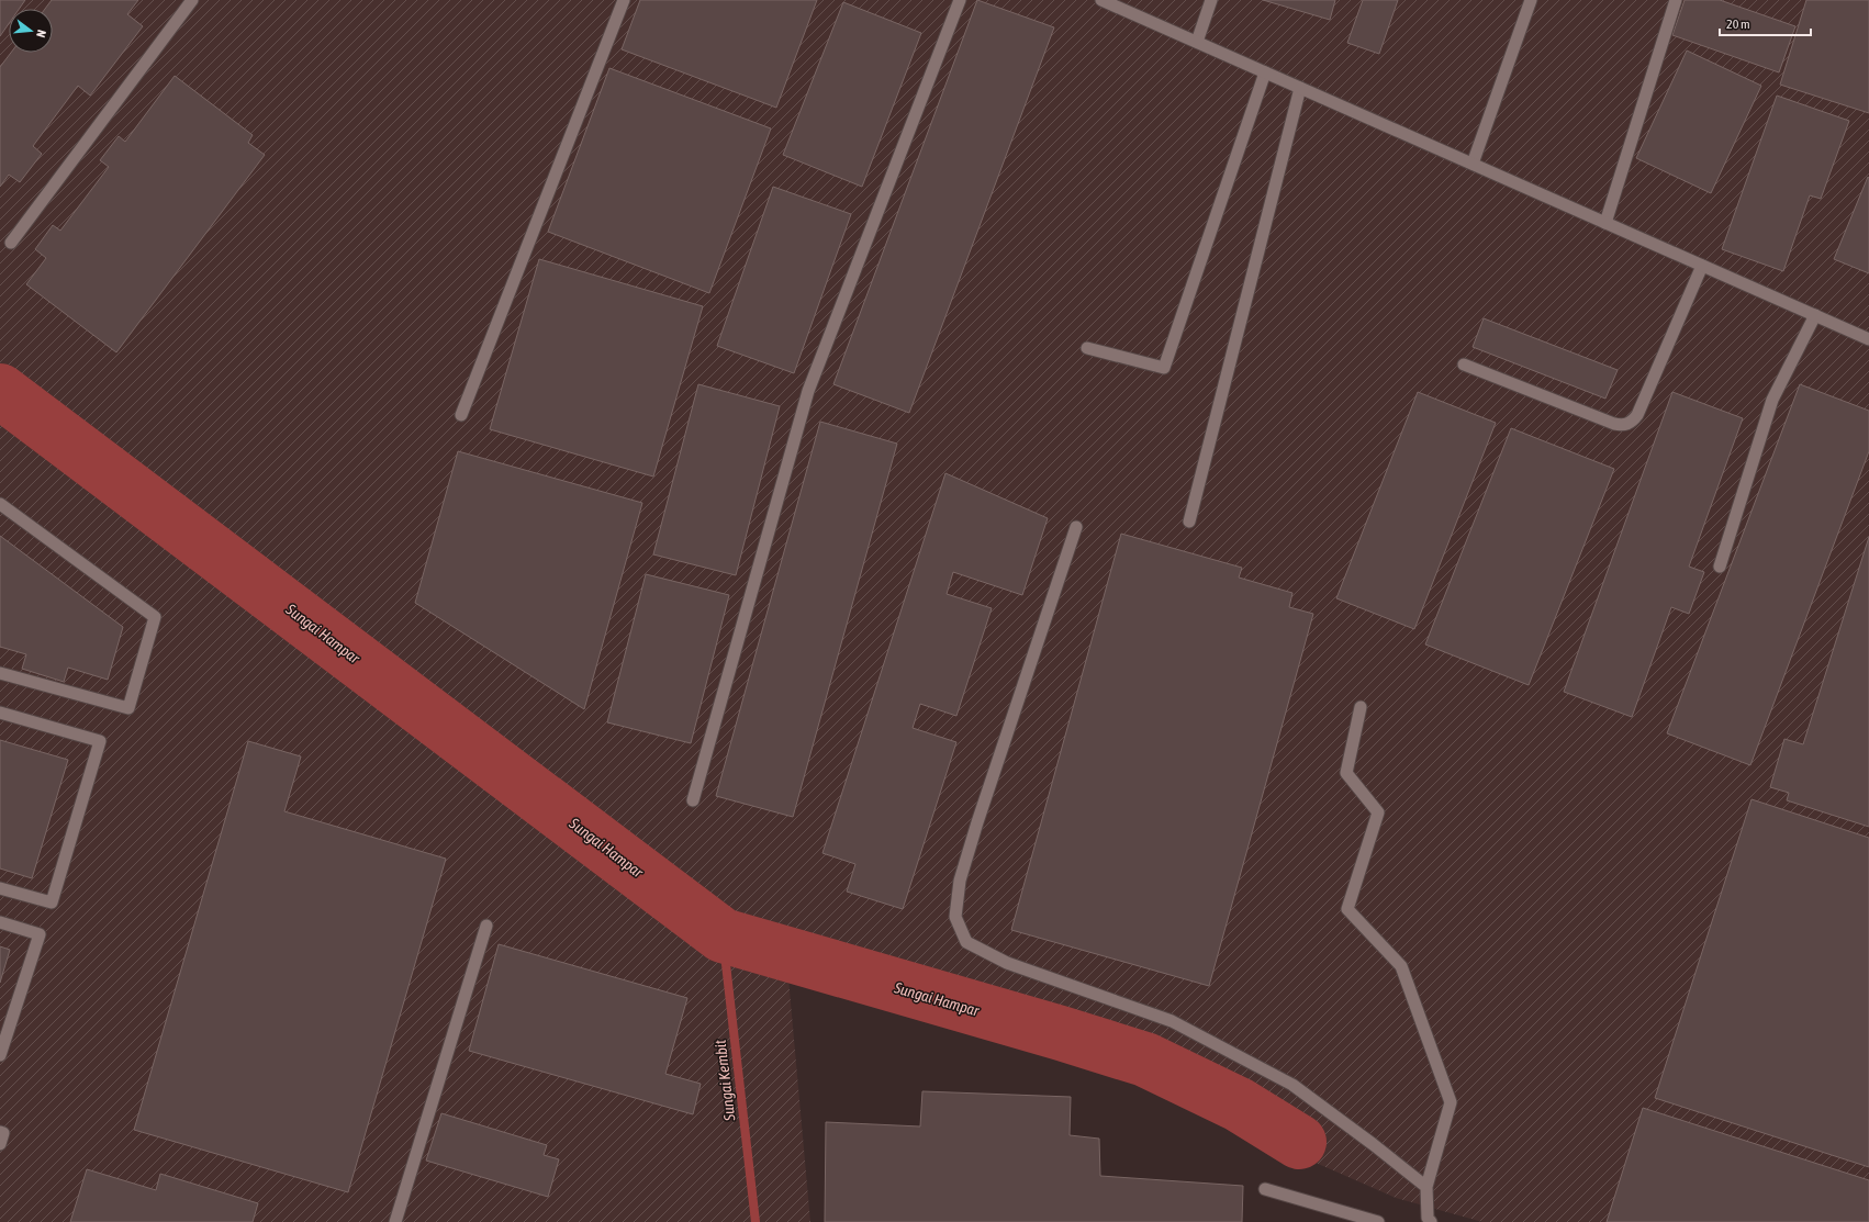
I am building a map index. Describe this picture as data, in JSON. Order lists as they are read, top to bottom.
{
  "water": ["Sungai Hampar", "Sungai Kembit"],
  "scale_bar": "20 m",
  "north": "right"
}
